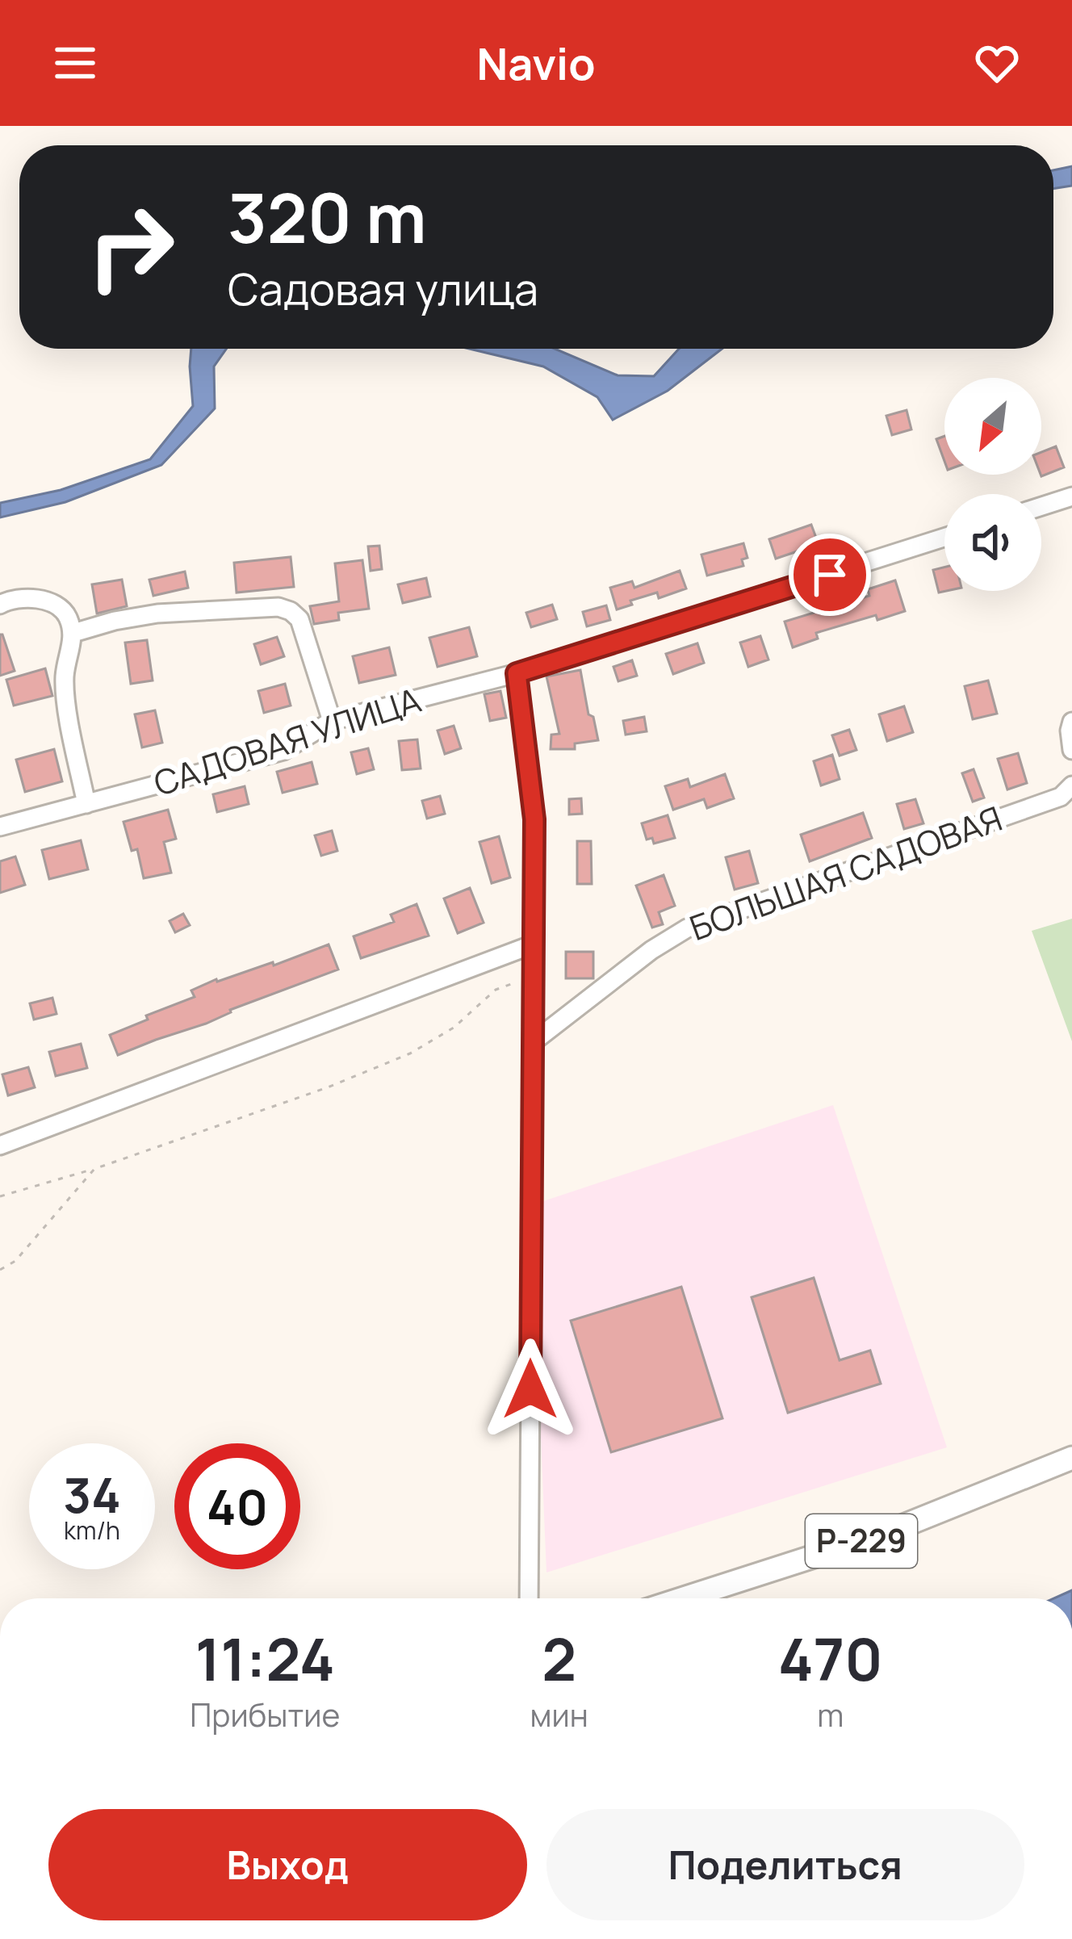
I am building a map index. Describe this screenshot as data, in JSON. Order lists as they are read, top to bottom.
{
  "streets": {
    "main road": ["Р-229"],
    "street": ["САДОВАЯ УЛИЦА", "БОЛЬШАЯ САДОВАЯ"]
  },
  "north": "bottom left",
  "page": {
    "header": "Navio",
    "turn": ["320 m", "Садовая улица"],
    "speed": "34 km/h",
    "limit": "40",
    "eta": [
      "11:24",
      "Прибытие",
      "2",
      "мин",
      "470",
      "m"
    ],
    "buttons": ["Выход", "Поделиться"]
  }
}
